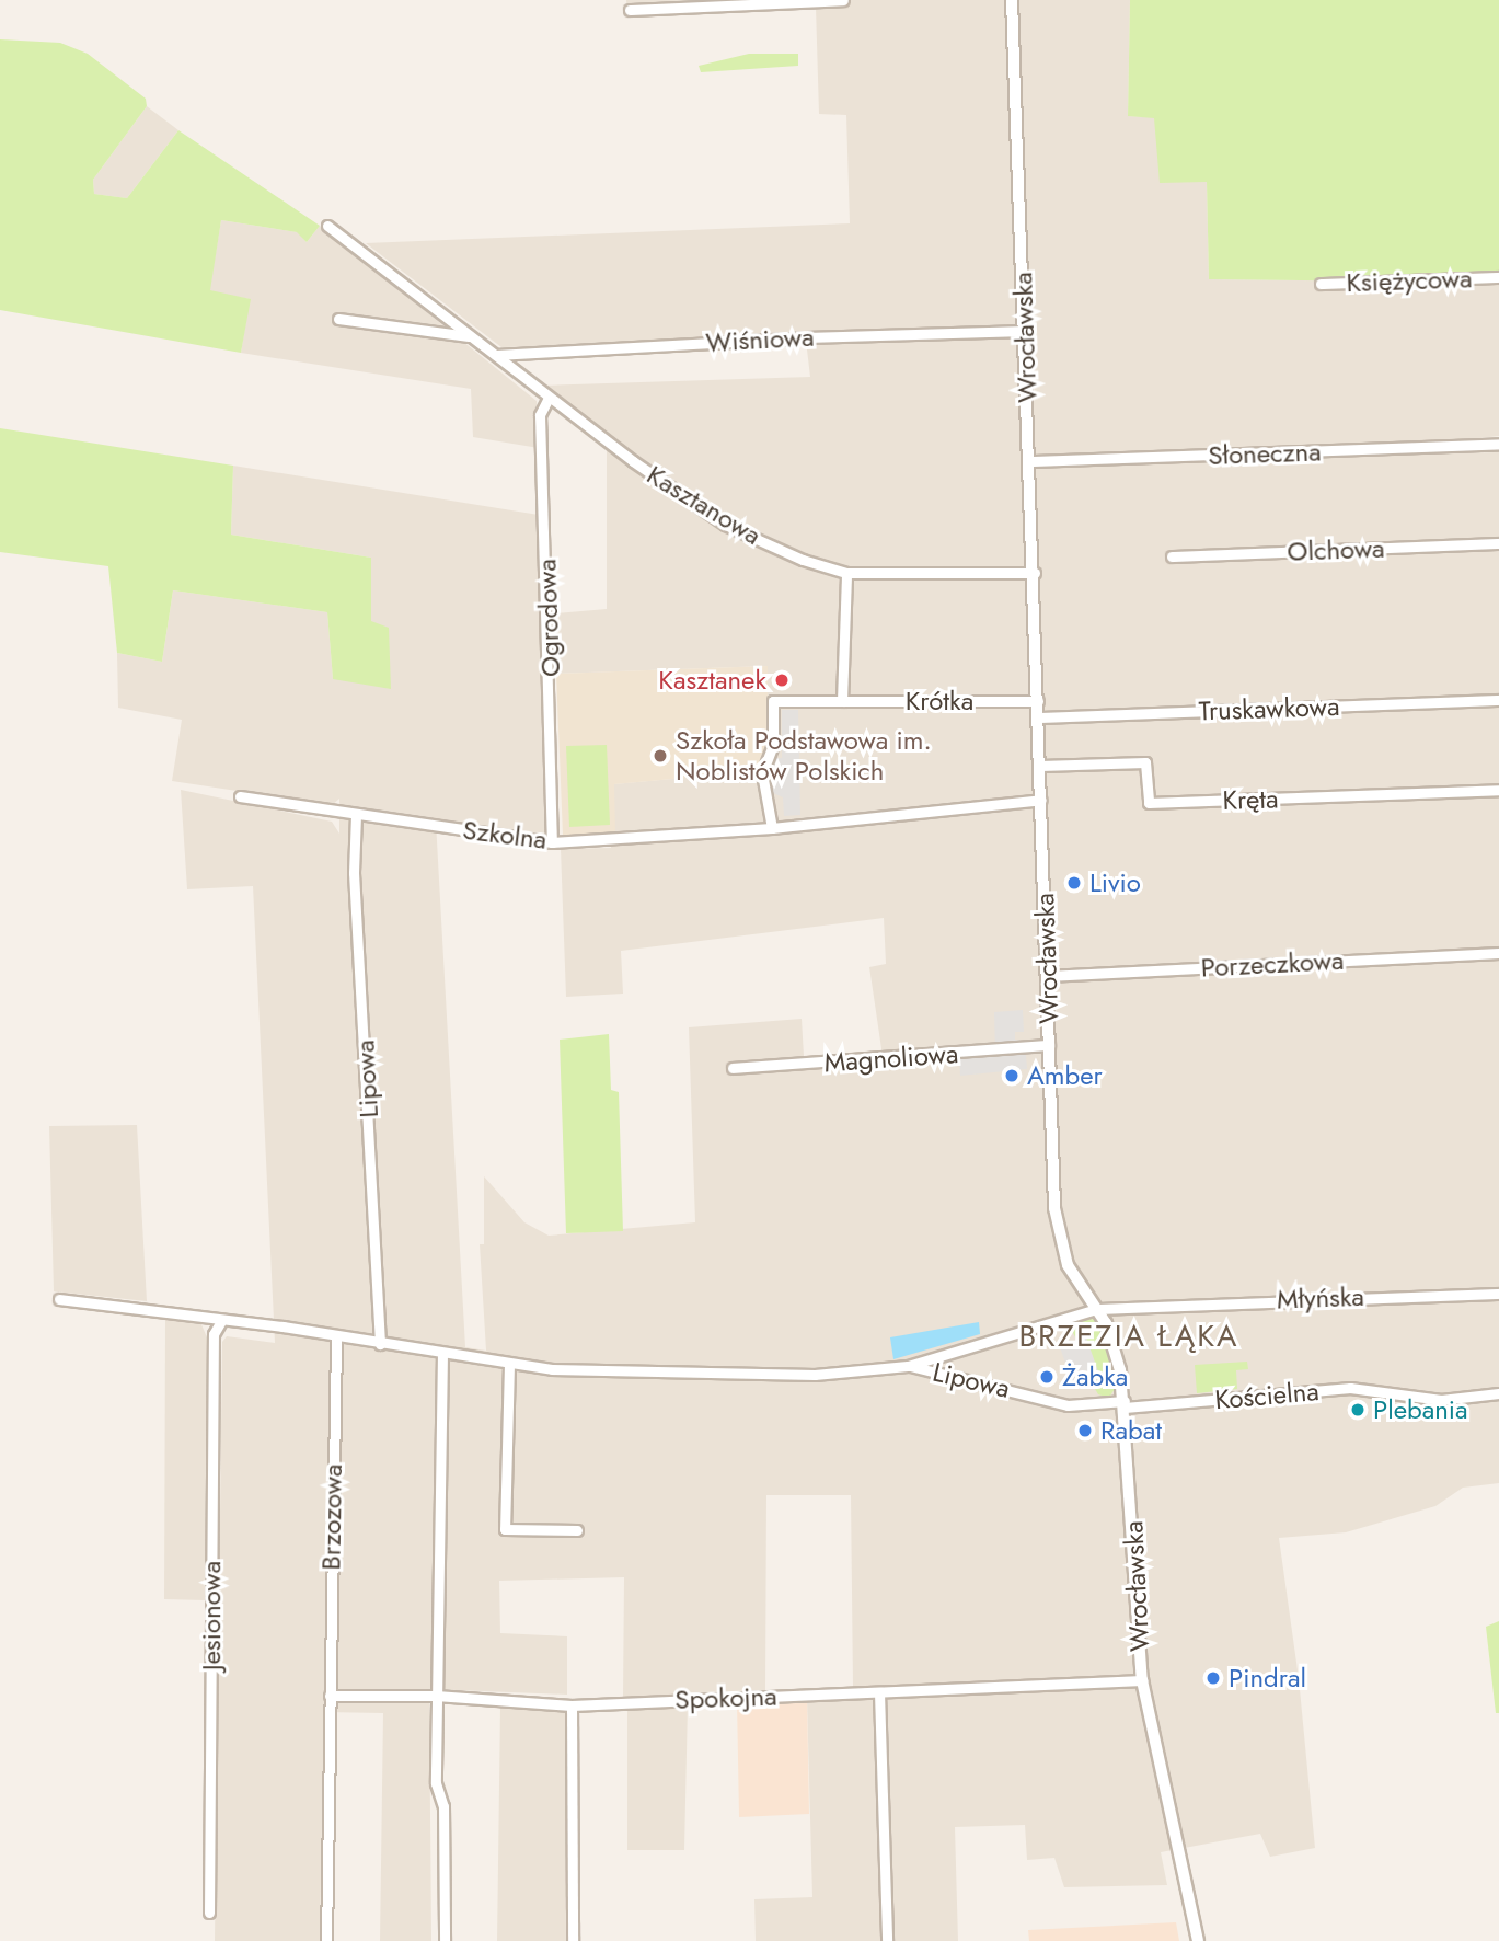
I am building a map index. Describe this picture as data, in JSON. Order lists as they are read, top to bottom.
{
  "streets": {
    "street": [
      "Księżycowa",
      "Wrocławska",
      "Wiśniowa",
      "Słoneczna",
      "Kasztanowa",
      "Olchowa",
      "Ogrodowa",
      "Krótka",
      "Truskawkowa",
      "Kręta",
      "Szkolna",
      "Porzeczkowa",
      "Magnoliowa",
      "Lipowa",
      "Młyńska",
      "Kościelna",
      "Brzozowa",
      "Jesionowa",
      "Spokojna"
    ]
  },
  "crossings": [
    ["Wrocławska", "Wiśniowa"],
    ["Wrocławska", "Słoneczna"],
    ["Wrocławska", "Kasztanowa"],
    ["Wrocławska", "Krótka"],
    ["Wrocławska", "Truskawkowa"],
    ["Wrocławska", "Kręta"],
    ["Wrocławska", "Szkolna"],
    ["Wrocławska", "Porzeczkowa"],
    ["Wrocławska", "Magnoliowa"],
    ["Wrocławska", "Lipowa"],
    ["Wrocławska", "Młyńska"],
    ["Wrocławska", "Kościelna"],
    ["Wrocławska", "Spokojna"],
    ["Wiśniowa", "Kasztanowa"],
    ["Kasztanowa", "Ogrodowa"],
    ["Ogrodowa", "Szkolna"],
    ["Krótka", "Szkolna"],
    ["Szkolna", "Lipowa"],
    ["Lipowa", "Młyńska"],
    ["Lipowa", "Kościelna"],
    ["Lipowa", "Brzozowa"],
    ["Lipowa", "Jesionowa"],
    ["Brzozowa", "Spokojna"]
  ],
  "districts": ["BRZEZIA ŁĄKA"],
  "places": [
    "Kasztanek",
    "Szkoła Podstawowa im. Noblistów Polskich",
    "Livio",
    "Amber",
    "Żabka",
    "Plebania",
    "Rabat",
    "Pindral"
  ]
}
